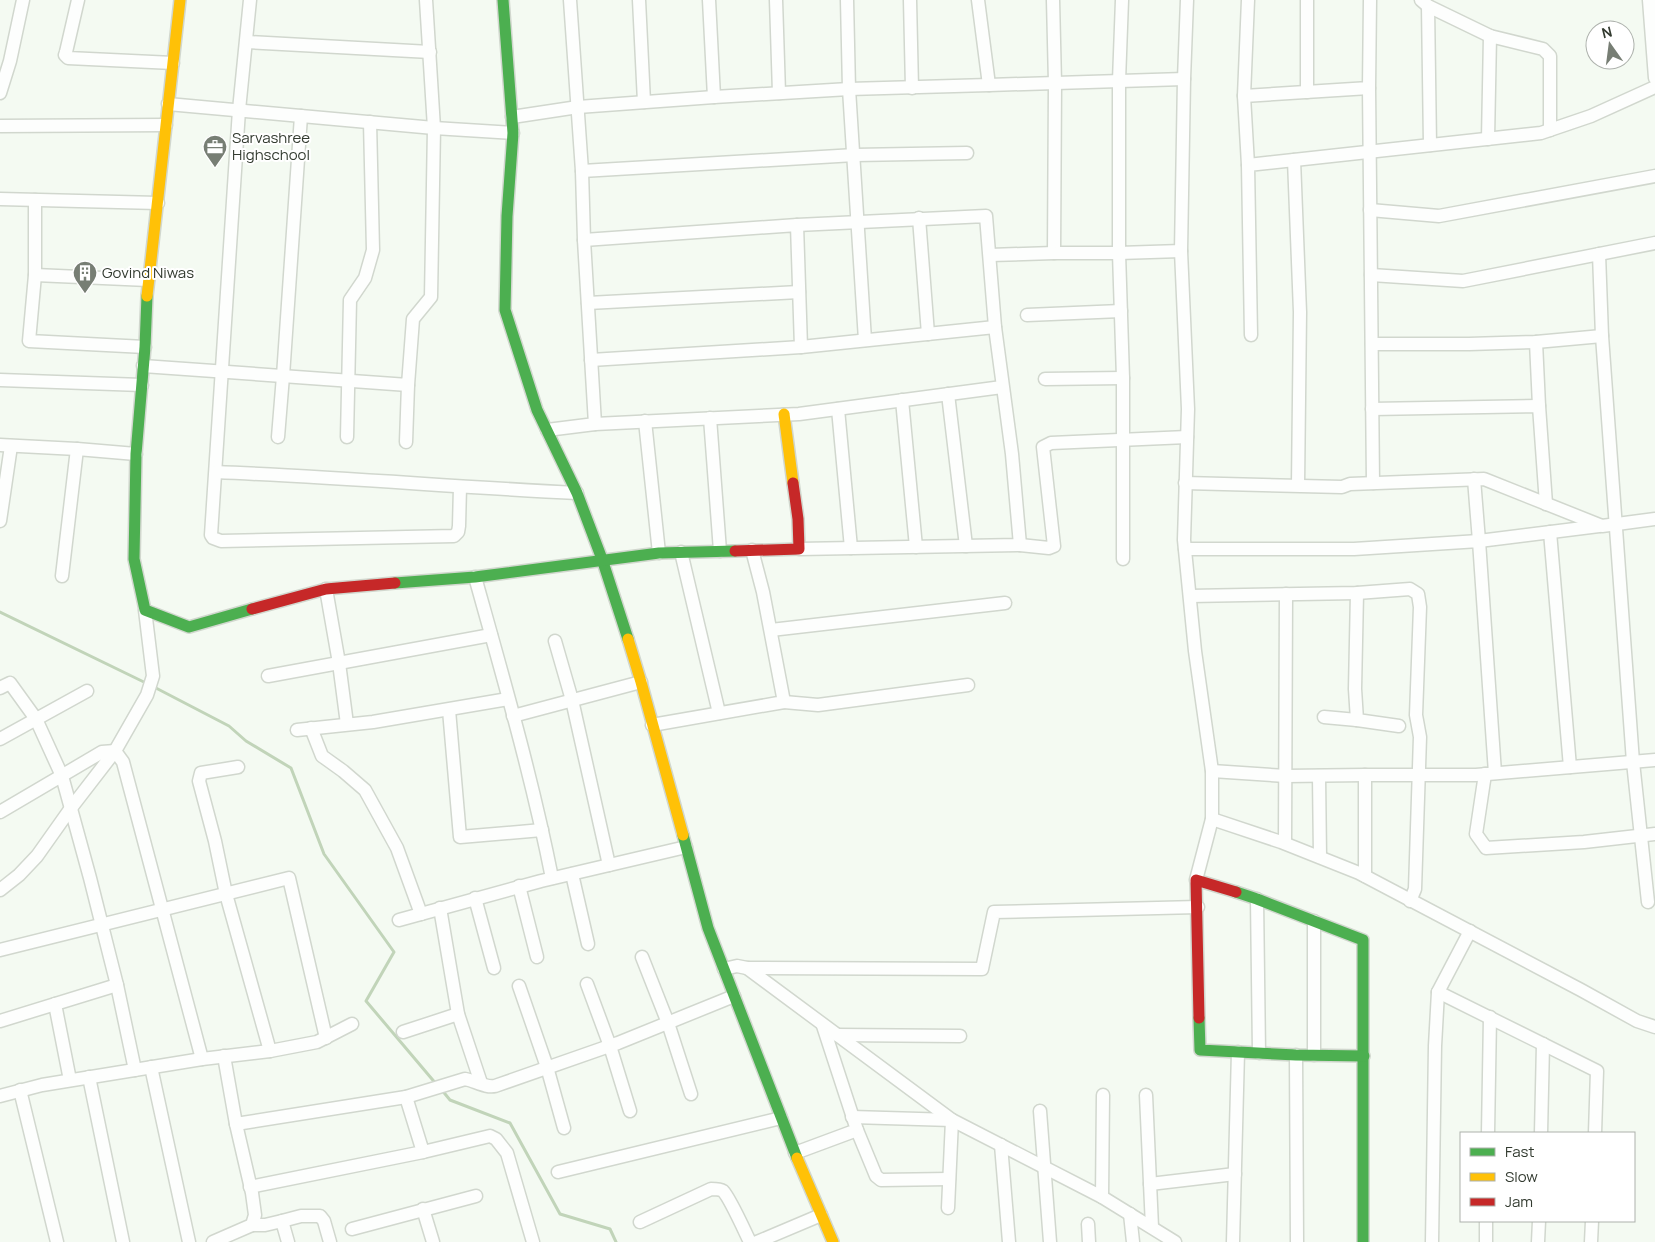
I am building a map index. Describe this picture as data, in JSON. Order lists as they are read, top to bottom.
{
  "places": {
    "office": ["Sarvashree Highschool"],
    "building": ["Govind Niwas"]
  },
  "legend": ["Fast", "Slow", "Jam"],
  "north": "top"
}
